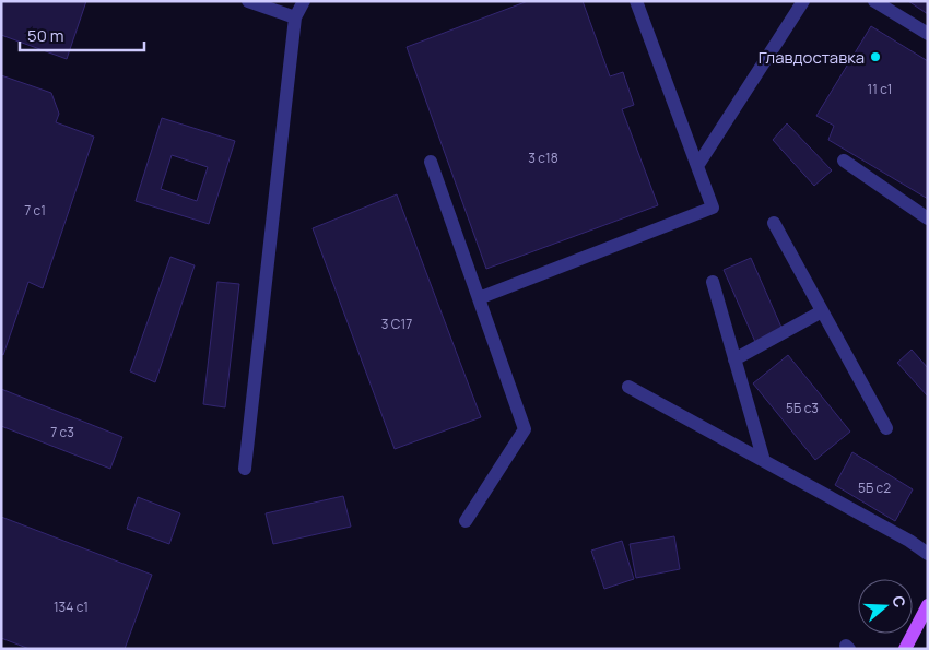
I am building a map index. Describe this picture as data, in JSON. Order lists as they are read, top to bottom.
{
  "places": ["Главдоставка"],
  "house_numbers": [
    "11 с1",
    "3 с18",
    "7 с1",
    "3 С17",
    "5Б с3",
    "7 с3",
    "5Б с2",
    "134 с1"
  ],
  "scale_bar": "50 m",
  "north": "right"
}
